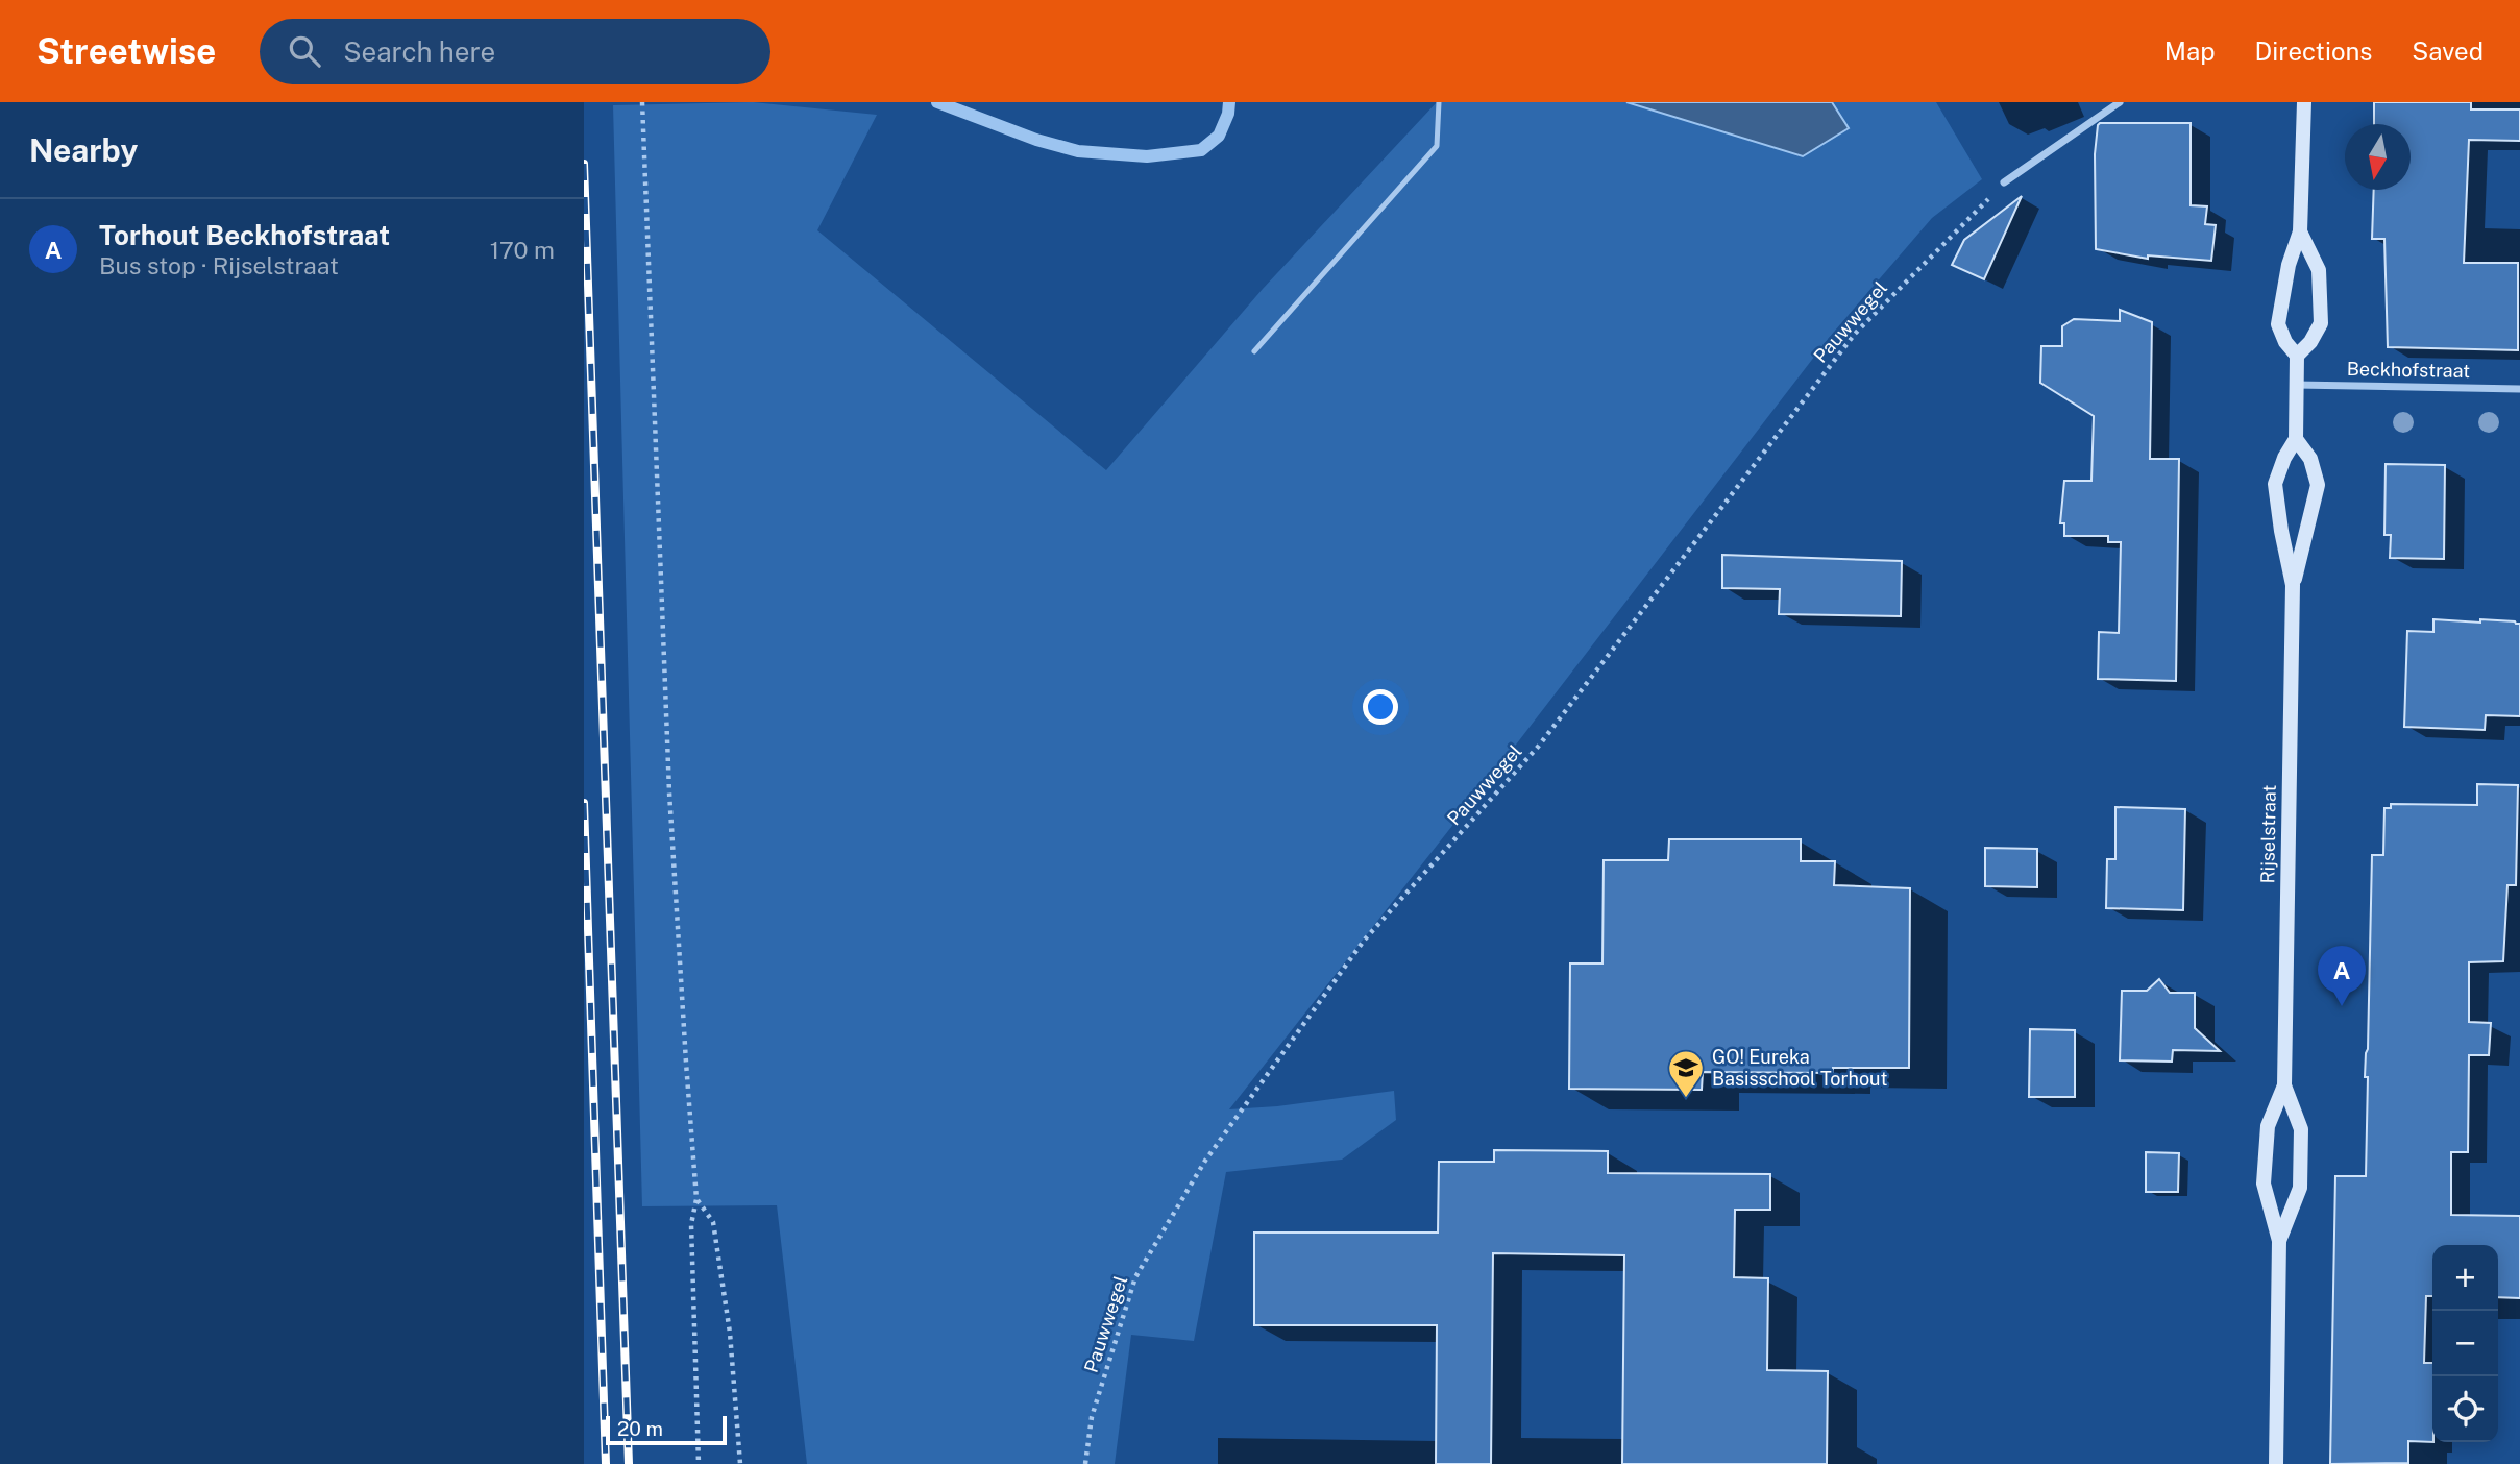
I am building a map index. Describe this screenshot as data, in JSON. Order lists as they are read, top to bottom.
{
  "streets": {
    "street": ["Beckhofstraat", "Rijselstraat"],
    "path": ["Pauwwegel"]
  },
  "crossings": [
    ["Beckhofstraat", "Rijselstraat"]
  ],
  "places": {
    "school or university": ["GO! Eureka Basisschool Torhout"]
  },
  "scale_bar": "20 m",
  "north": "bottom",
  "page": {
    "header": "Streetwise",
    "search": "Search here",
    "nav": ["Map", "Directions", "Saved"],
    "heading": "Nearby",
    "list": [
      {
        "mark": "A",
        "name": "Torhout Beckhofstraat",
        "note": "Bus stop · Rijselstraat",
        "value": "170 m"
      }
    ],
    "pins": "A",
    "map_buttons": ["+", "−"],
    "scale": "20 m"
  }
}
